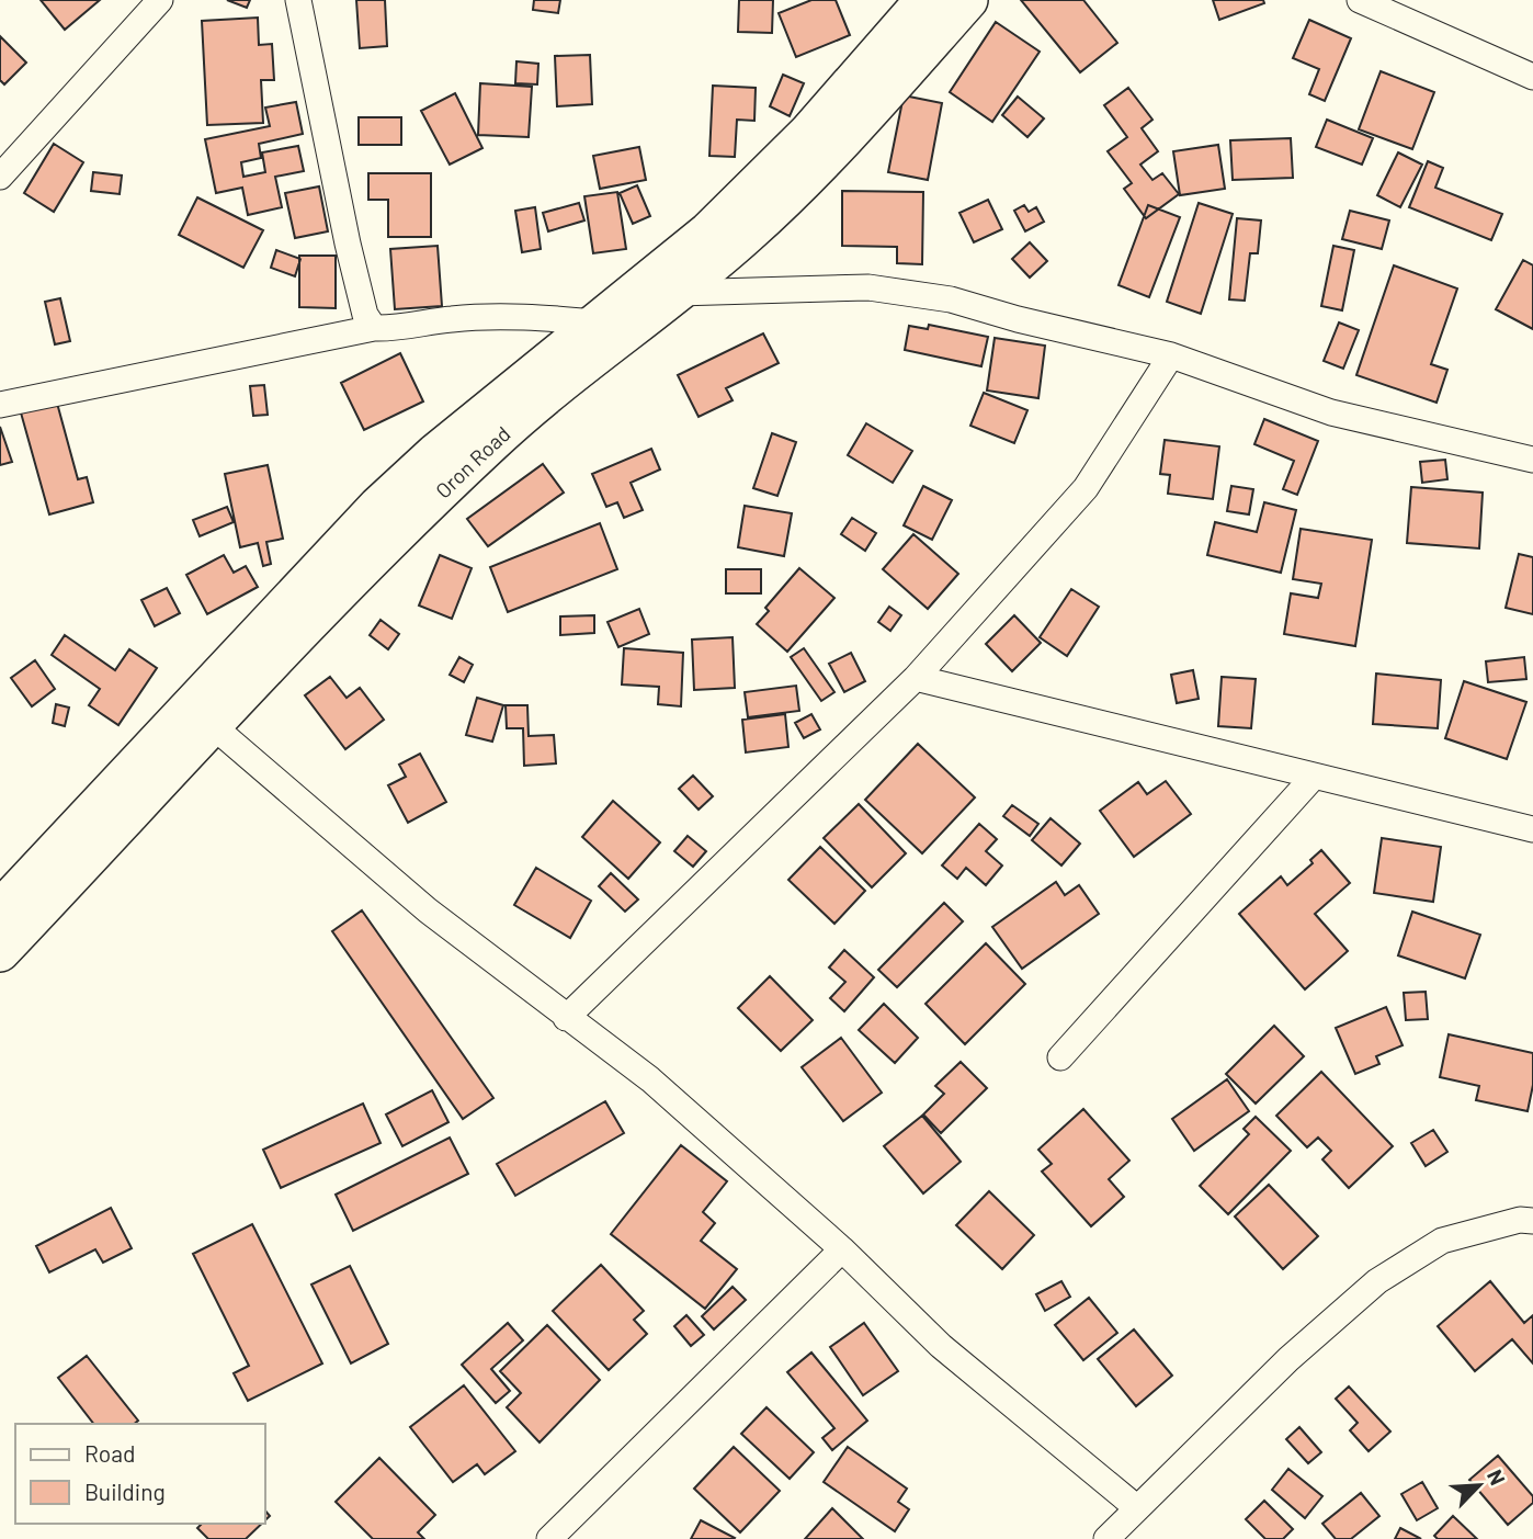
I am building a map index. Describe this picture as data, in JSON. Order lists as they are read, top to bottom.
{
  "streets": {
    "highway": ["Oron Road"]
  },
  "legend": ["Road", "Building"],
  "north": "top right"
}
